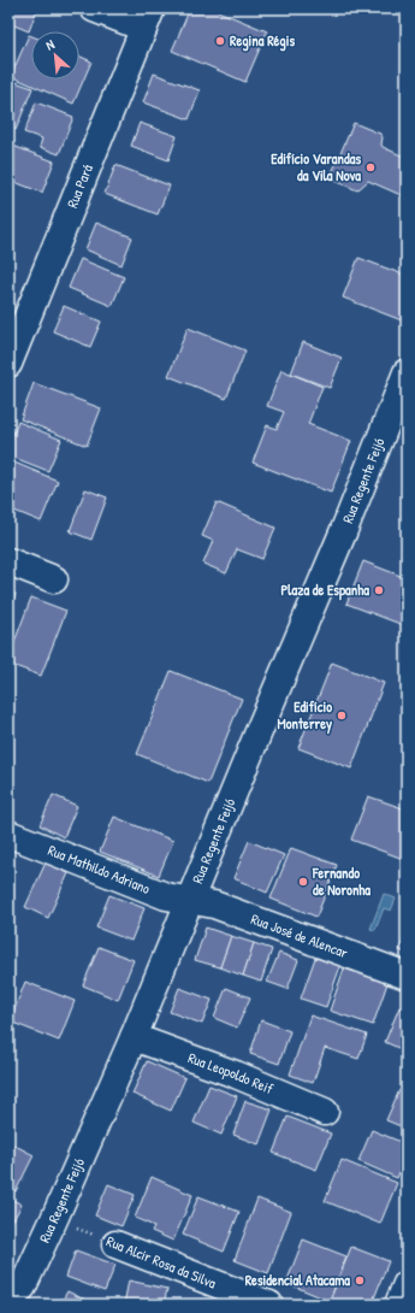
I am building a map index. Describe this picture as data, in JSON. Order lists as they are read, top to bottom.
{
  "streets": {
    "street": [
      "Rua Pará",
      "Rua Regente Feijó",
      "Rua Mathildo Adriano",
      "Rua José de Alencar",
      "Rua Leopoldo Reif",
      "Rua Alcir Rosa da Silva"
    ]
  },
  "crossings": [
    ["Rua Regente Feijó", "Rua Mathildo Adriano"],
    ["Rua Regente Feijó", "Rua José de Alencar"],
    ["Rua Regente Feijó", "Rua Leopoldo Reif"],
    ["Rua Regente Feijó", "Rua Alcir Rosa da Silva"],
    ["Rua Mathildo Adriano", "Rua José de Alencar"]
  ],
  "places": [
    "Regina Régis",
    "Edifício Varandas da Vila Nova",
    "Plaza de Espanha",
    "Edifício Monterrey",
    "Fernando de Noronha",
    "Residencial Atacama"
  ],
  "north": "top left"
}
